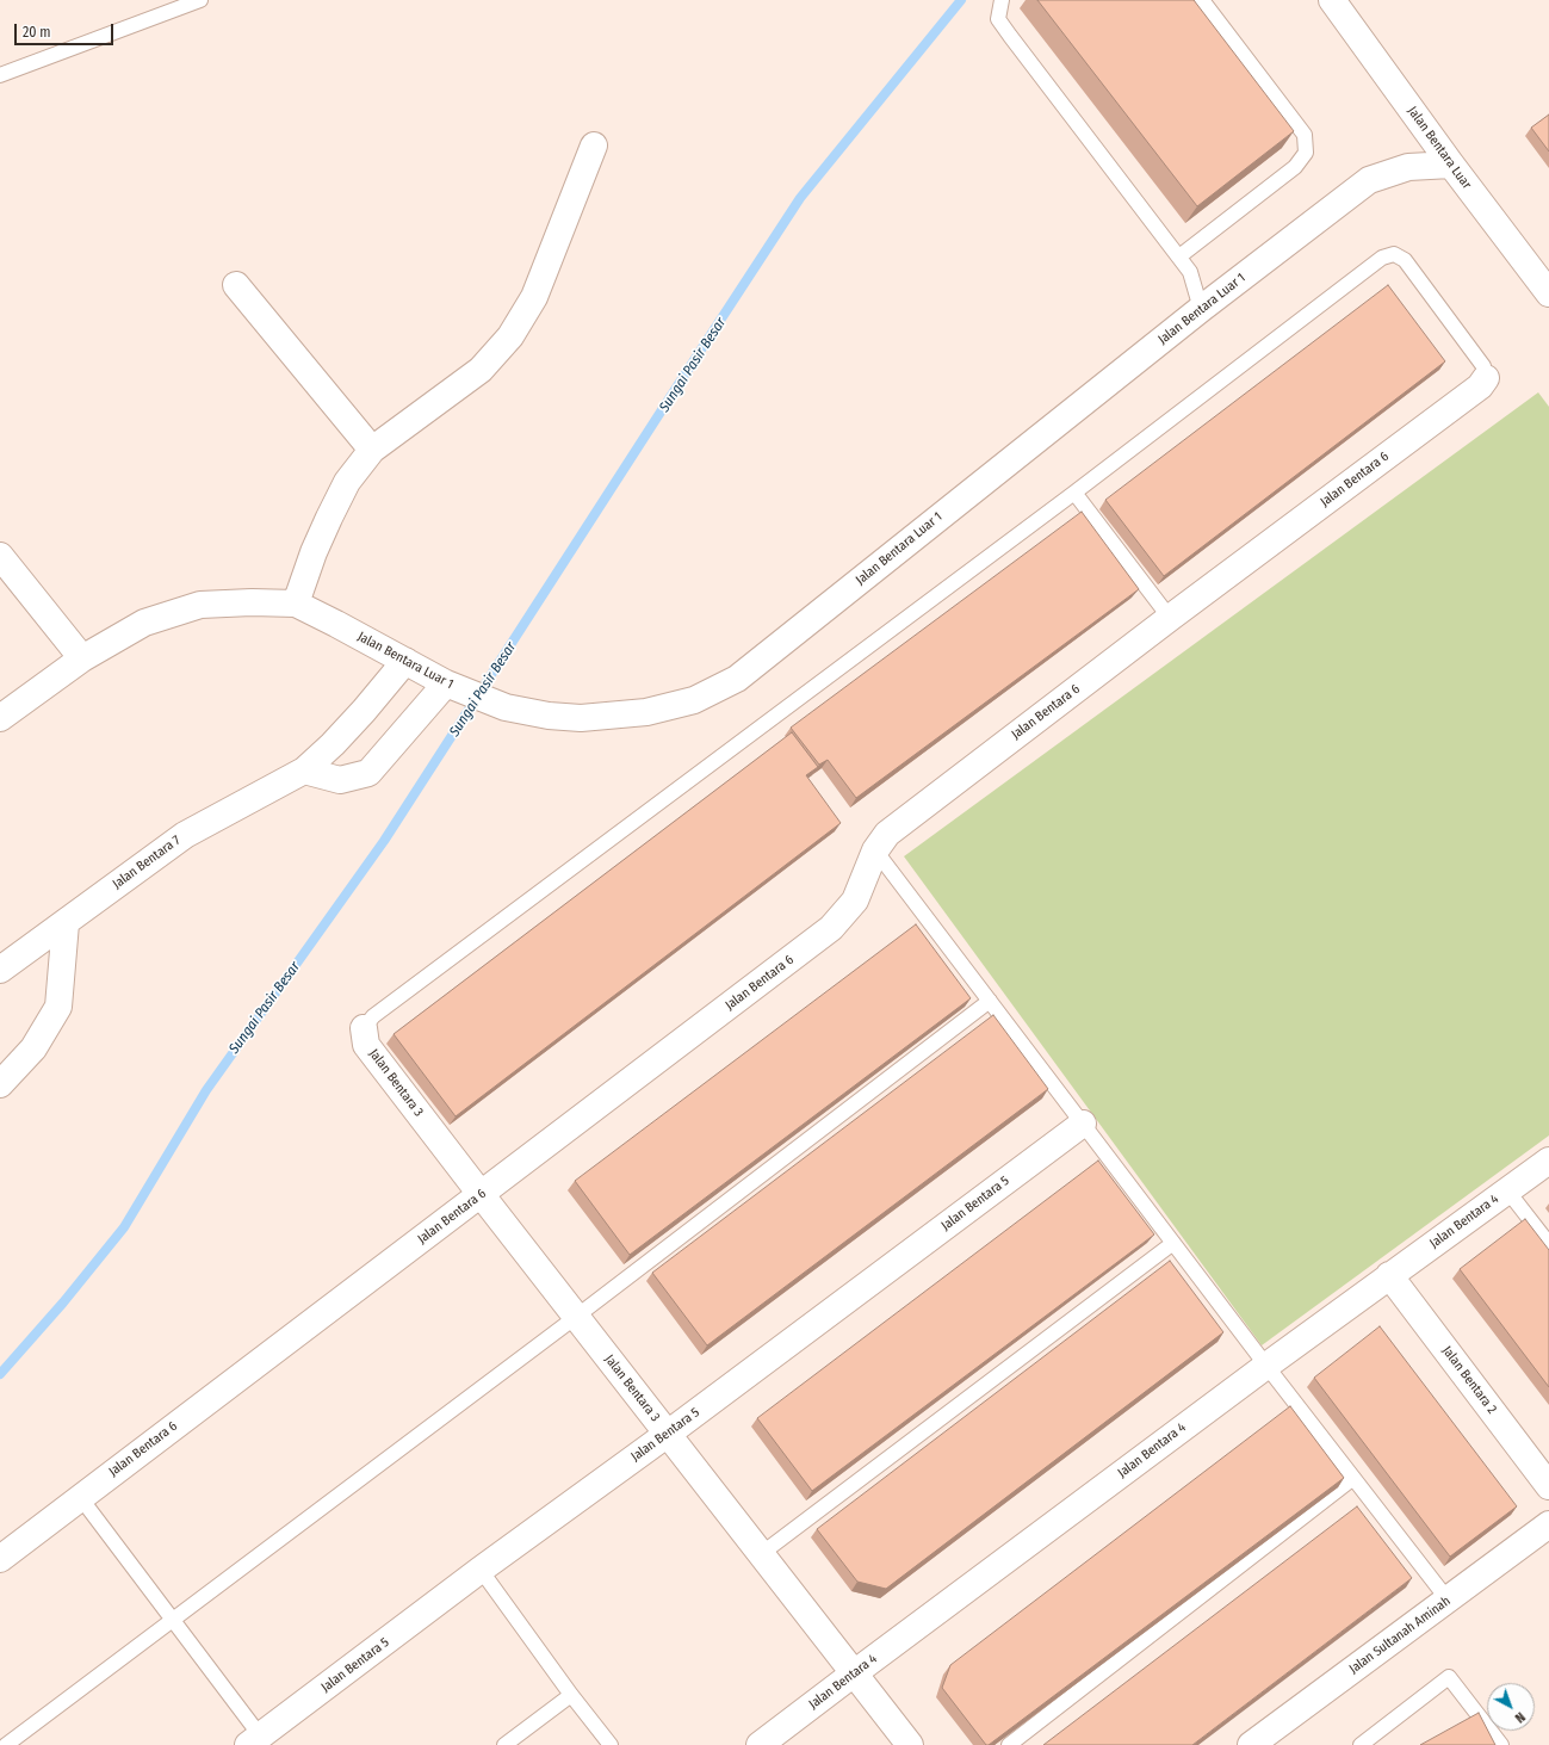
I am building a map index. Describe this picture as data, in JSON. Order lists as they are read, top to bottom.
{
  "streets": {
    "street": [
      "Jalan Bentara Luar",
      "Jalan Bentara Luar 1",
      "Jalan Bentara 6",
      "Jalan Bentara 7",
      "Jalan Bentara 3",
      "Jalan Bentara 5",
      "Jalan Bentara 4",
      "Jalan Bentara 2",
      "Jalan Sultanah Aminah"
    ]
  },
  "crossings": [
    ["Jalan Bentara Luar", "Jalan Bentara Luar 1"],
    ["Jalan Bentara Luar 1", "Jalan Bentara 7"],
    ["Jalan Bentara 6", "Jalan Bentara 3"],
    ["Jalan Bentara 3", "Jalan Bentara 5"],
    ["Jalan Bentara 3", "Jalan Bentara 4"],
    ["Jalan Bentara 4", "Jalan Bentara 2"]
  ],
  "water": ["Sungai Pasir Besar"],
  "scale_bar": "20 m",
  "north": "bottom right"
}
